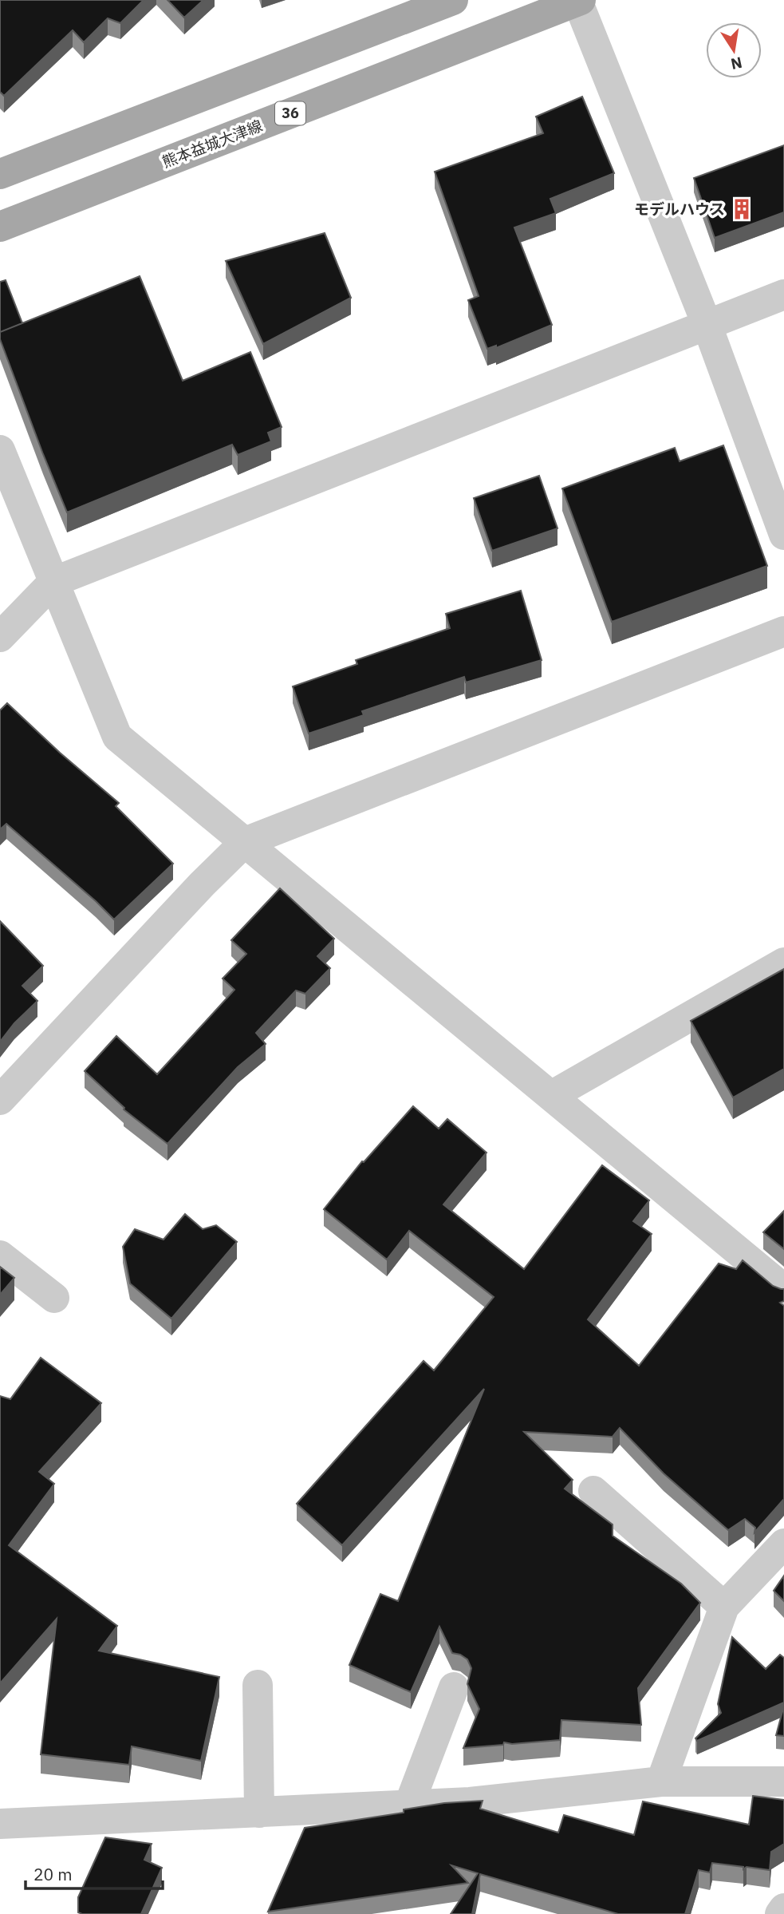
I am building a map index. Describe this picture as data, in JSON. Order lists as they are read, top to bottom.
{
  "streets": {
    "main road": ["36", "熊本益城大津線"]
  },
  "places": {
    "building": ["モデルハウス"]
  },
  "scale_bar": "20 m",
  "north": "bottom"
}
